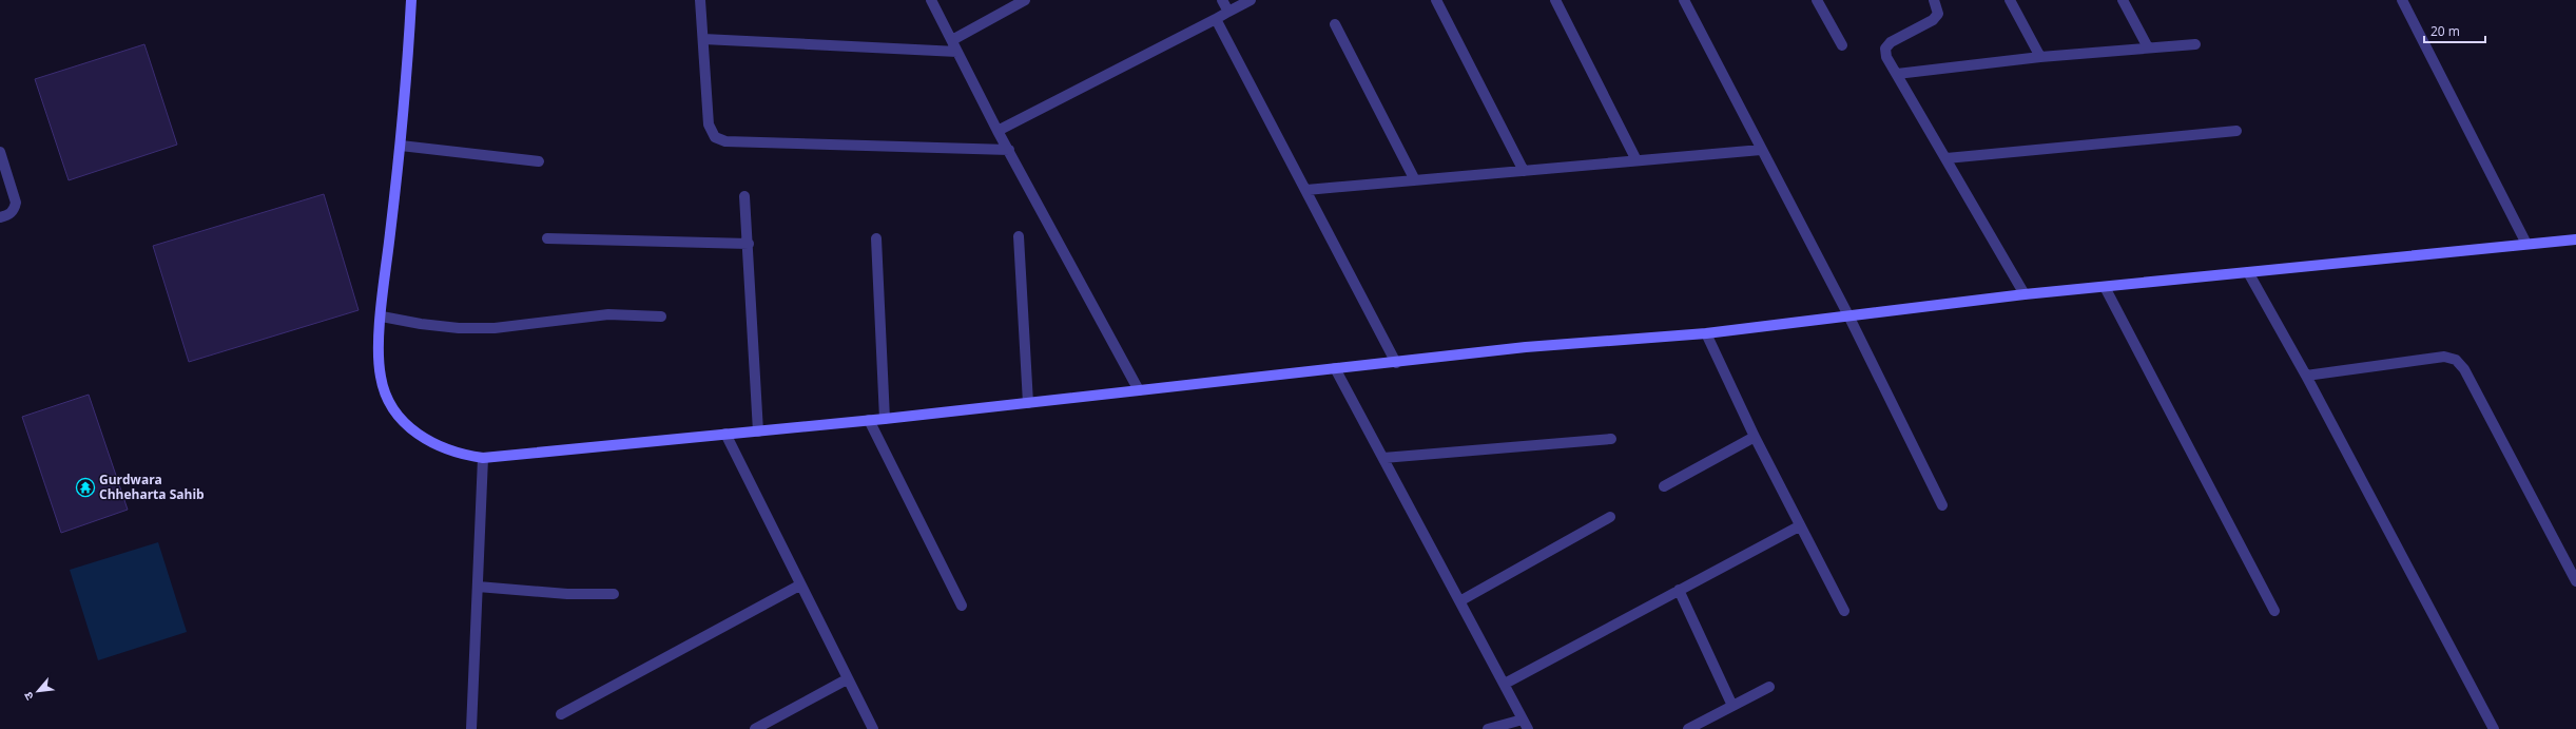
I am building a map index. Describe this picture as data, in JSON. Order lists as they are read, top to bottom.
{
  "places": {
    "temple": ["Gurdwara Chheharta Sahib"]
  },
  "scale_bar": "20 m",
  "north": "bottom left"
}
